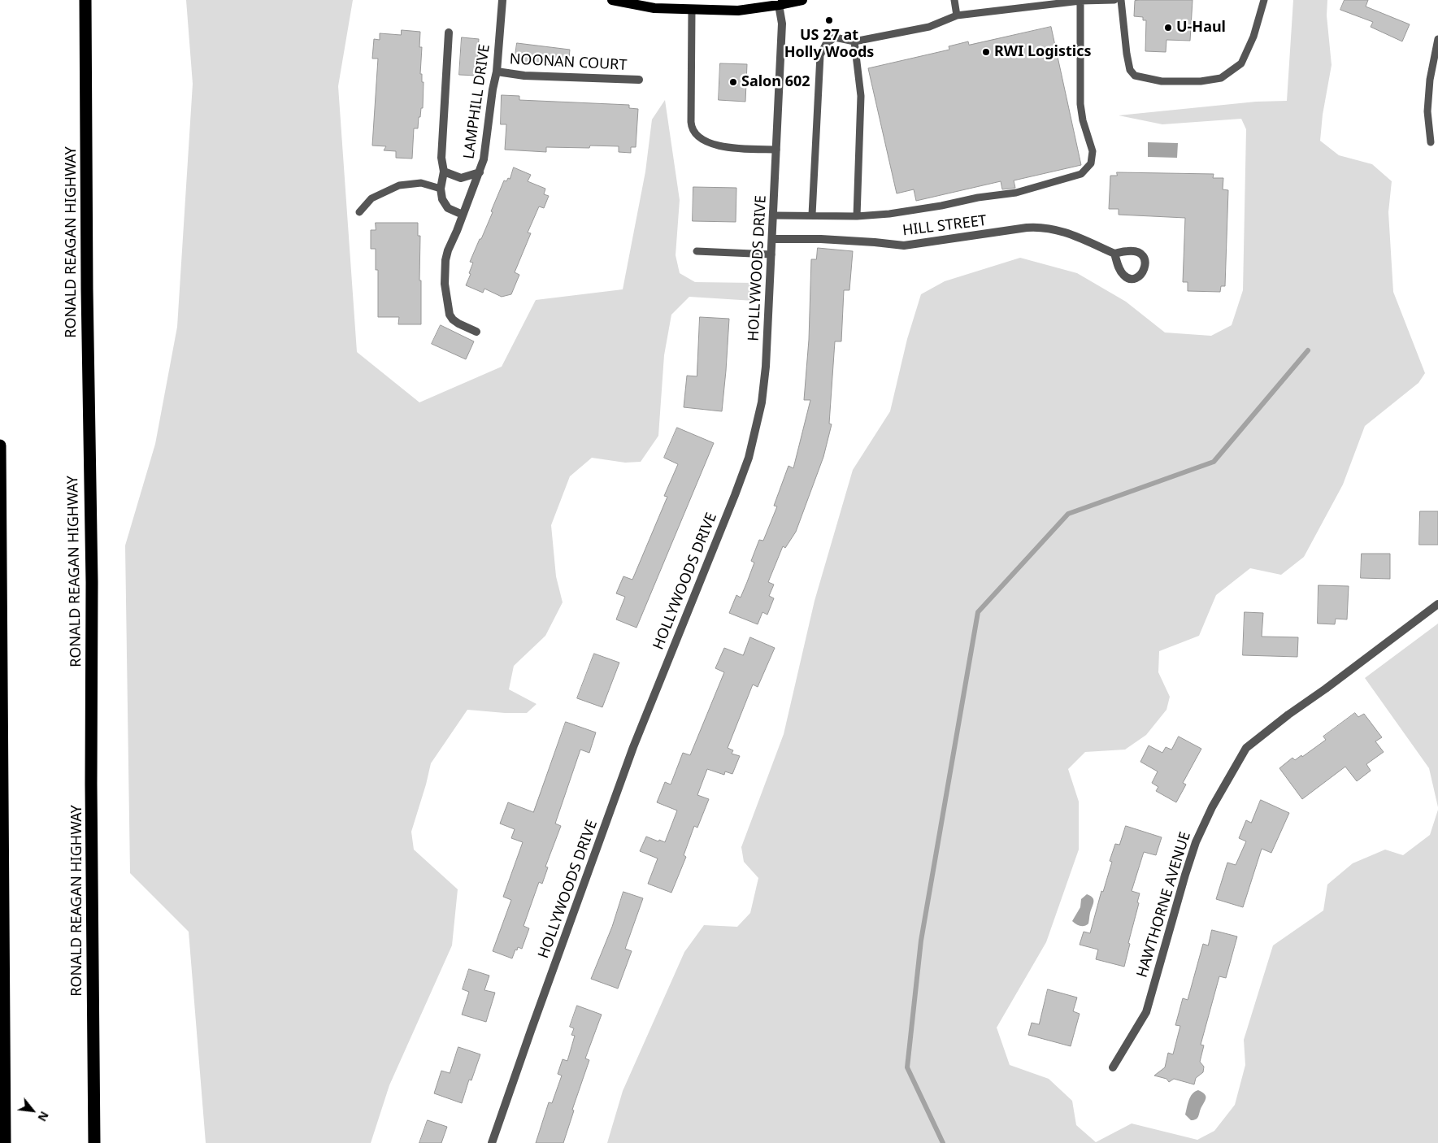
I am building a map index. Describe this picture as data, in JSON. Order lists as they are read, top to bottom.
{
  "streets": {
    "highway": ["RONALD REAGAN HIGHWAY"],
    "street": [
      "NOONAN COURT",
      "LAMPHILL DRIVE",
      "HILL STREET",
      "HOLLYWOODS DRIVE",
      "HAWTHORNE AVENUE"
    ]
  },
  "crossings": [
    ["NOONAN COURT", "LAMPHILL DRIVE"],
    ["HILL STREET", "HOLLYWOODS DRIVE"]
  ],
  "places": [
    "US 27 at Holly Woods",
    "U-Haul",
    "RWI Logistics",
    "Salon 602"
  ],
  "north": "bottom right"
}
